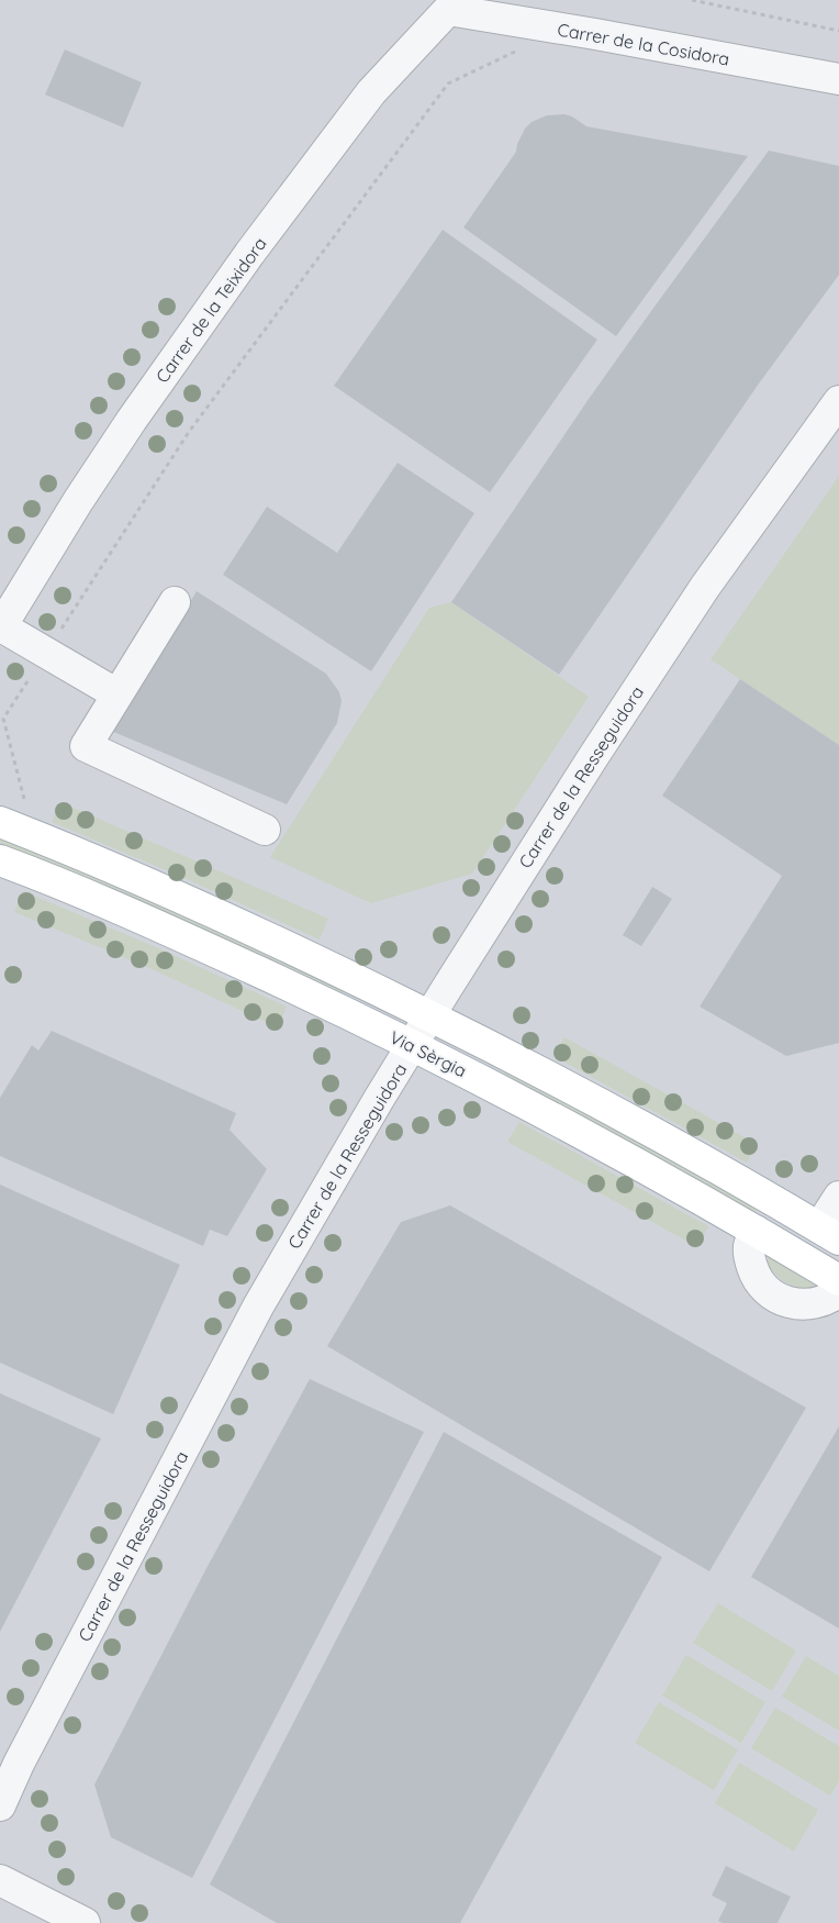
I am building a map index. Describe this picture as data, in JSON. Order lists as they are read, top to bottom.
{
  "streets": {
    "main road": ["Via Sèrgia"],
    "street": ["Carrer de la Cosidora", "Carrer de la Teixidora", "Carrer de la Resseguidora"]
  },
  "crossings": [
    ["Carrer de la Cosidora", "Carrer de la Teixidora"],
    ["Carrer de la Resseguidora", "Via Sèrgia"]
  ]
}
